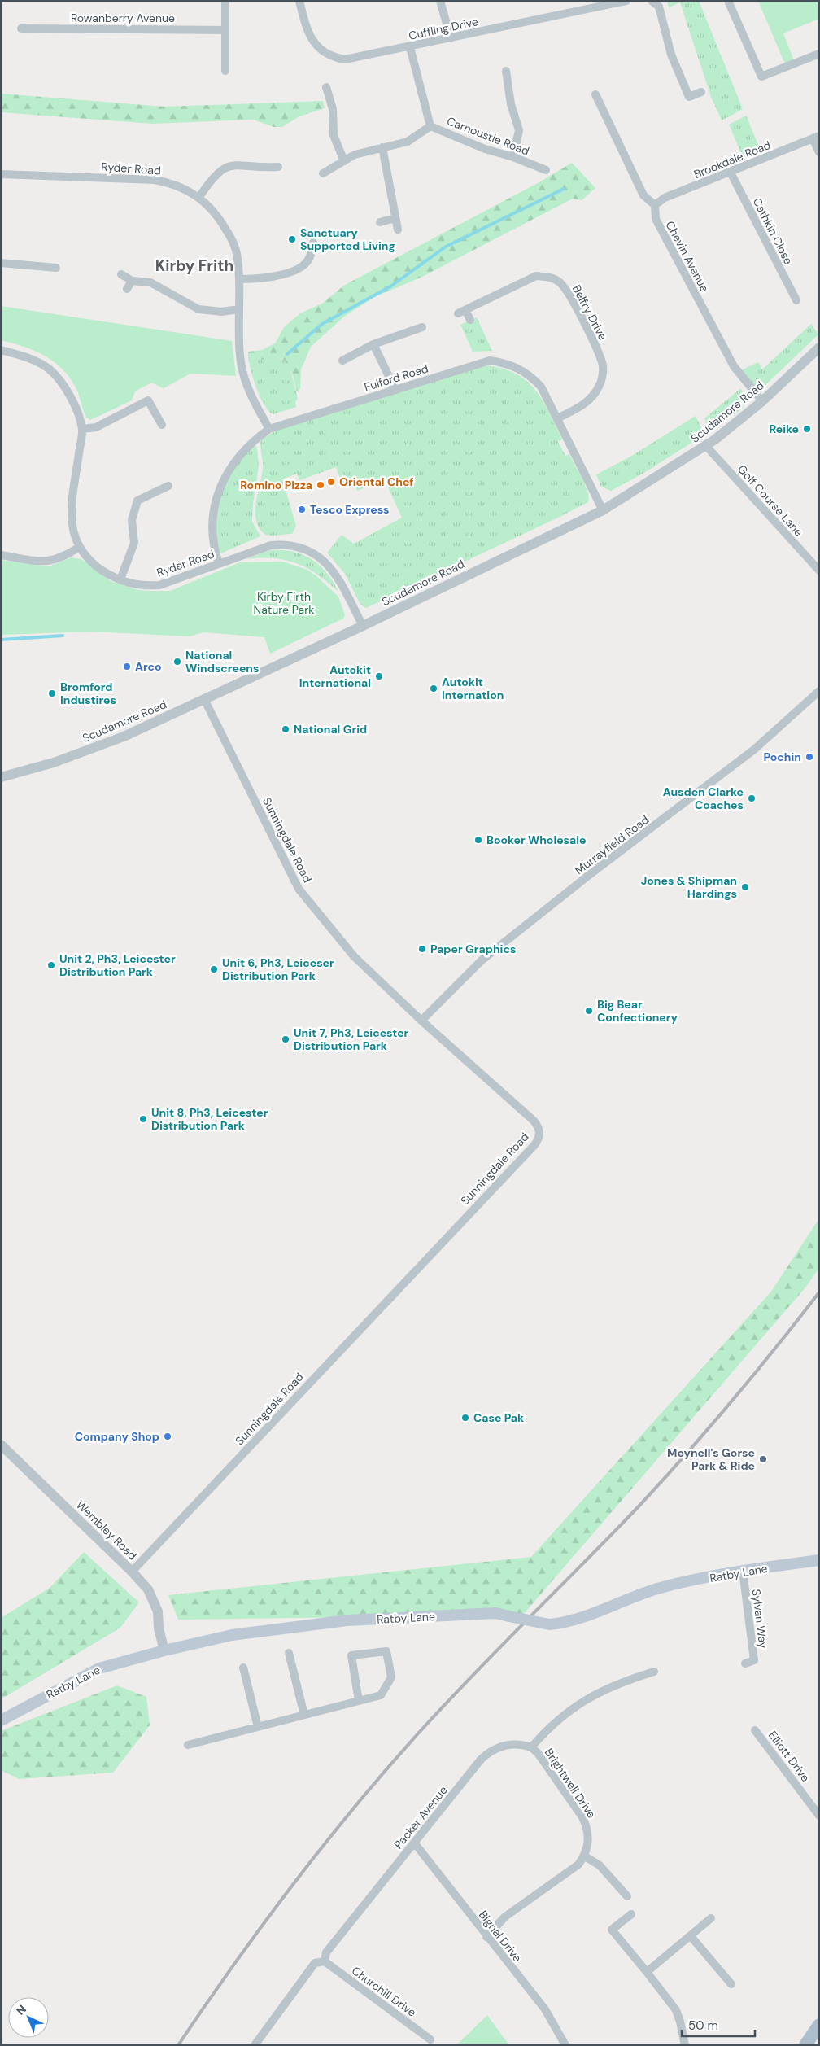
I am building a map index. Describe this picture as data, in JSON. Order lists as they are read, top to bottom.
{
  "streets": {
    "main road": ["Ratby Lane"],
    "street": [
      "Rowanberry Avenue",
      "Cuffling Drive",
      "Carnoustie Road",
      "Brookdale Road",
      "Ryder Road",
      "Cathkin Close",
      "Chevin Avenue",
      "Belfry Drive",
      "Fulford Road",
      "Scudamore Road",
      "Golf Course Lane",
      "Sunningdale Road",
      "Murrayfield Road",
      "Wembley Road",
      "Sylvan Way",
      "Elliott Drive",
      "Brightwell Drive",
      "Packer Avenue",
      "Bignal Drive",
      "Churchill Drive"
    ]
  },
  "crossings": [
    ["Cuffling Drive", "Carnoustie Road"],
    ["Brookdale Road", "Cathkin Close"],
    ["Brookdale Road", "Chevin Avenue"],
    ["Ryder Road", "Fulford Road"],
    ["Ryder Road", "Scudamore Road"],
    ["Chevin Avenue", "Scudamore Road"],
    ["Belfry Drive", "Fulford Road"],
    ["Fulford Road", "Scudamore Road"],
    ["Scudamore Road", "Golf Course Lane"],
    ["Scudamore Road", "Sunningdale Road"],
    ["Sunningdale Road", "Murrayfield Road"],
    ["Sunningdale Road", "Wembley Road"],
    ["Wembley Road", "Ratby Lane"],
    ["Ratby Lane", "Sylvan Way"],
    ["Brightwell Drive", "Packer Avenue"],
    ["Packer Avenue", "Bignal Drive"],
    ["Packer Avenue", "Churchill Drive"]
  ],
  "districts": ["Kirby Frith"],
  "parks": ["Kirby Firth Nature Park"],
  "places": [
    "Sanctuary Supported Living",
    "Reike",
    "Oriental Chef",
    "Romino Pizza",
    "Tesco Express",
    "National Windscreens",
    "Arco",
    "Autokit International",
    "Autokit Internation",
    "Bromford Industires",
    "National Grid",
    "Pochin",
    "Ausden Clarke Coaches",
    "Booker Wholesale",
    "Jones & Shipman Hardings",
    "Paper Graphics",
    "Unit 2, Ph3, Leicester Distribution Park",
    "Unit 6, Ph3, Leiceser Distribution Park",
    "Big Bear Confectionery",
    "Unit 7, Ph3, Leicester Distribution Park",
    "Unit 8, Ph3, Leicester Distribution Park",
    "Case Pak",
    "Company Shop",
    "Meynell's Gorse Park & Ride"
  ],
  "scale_bar": "50 m",
  "north": "top left"
}
